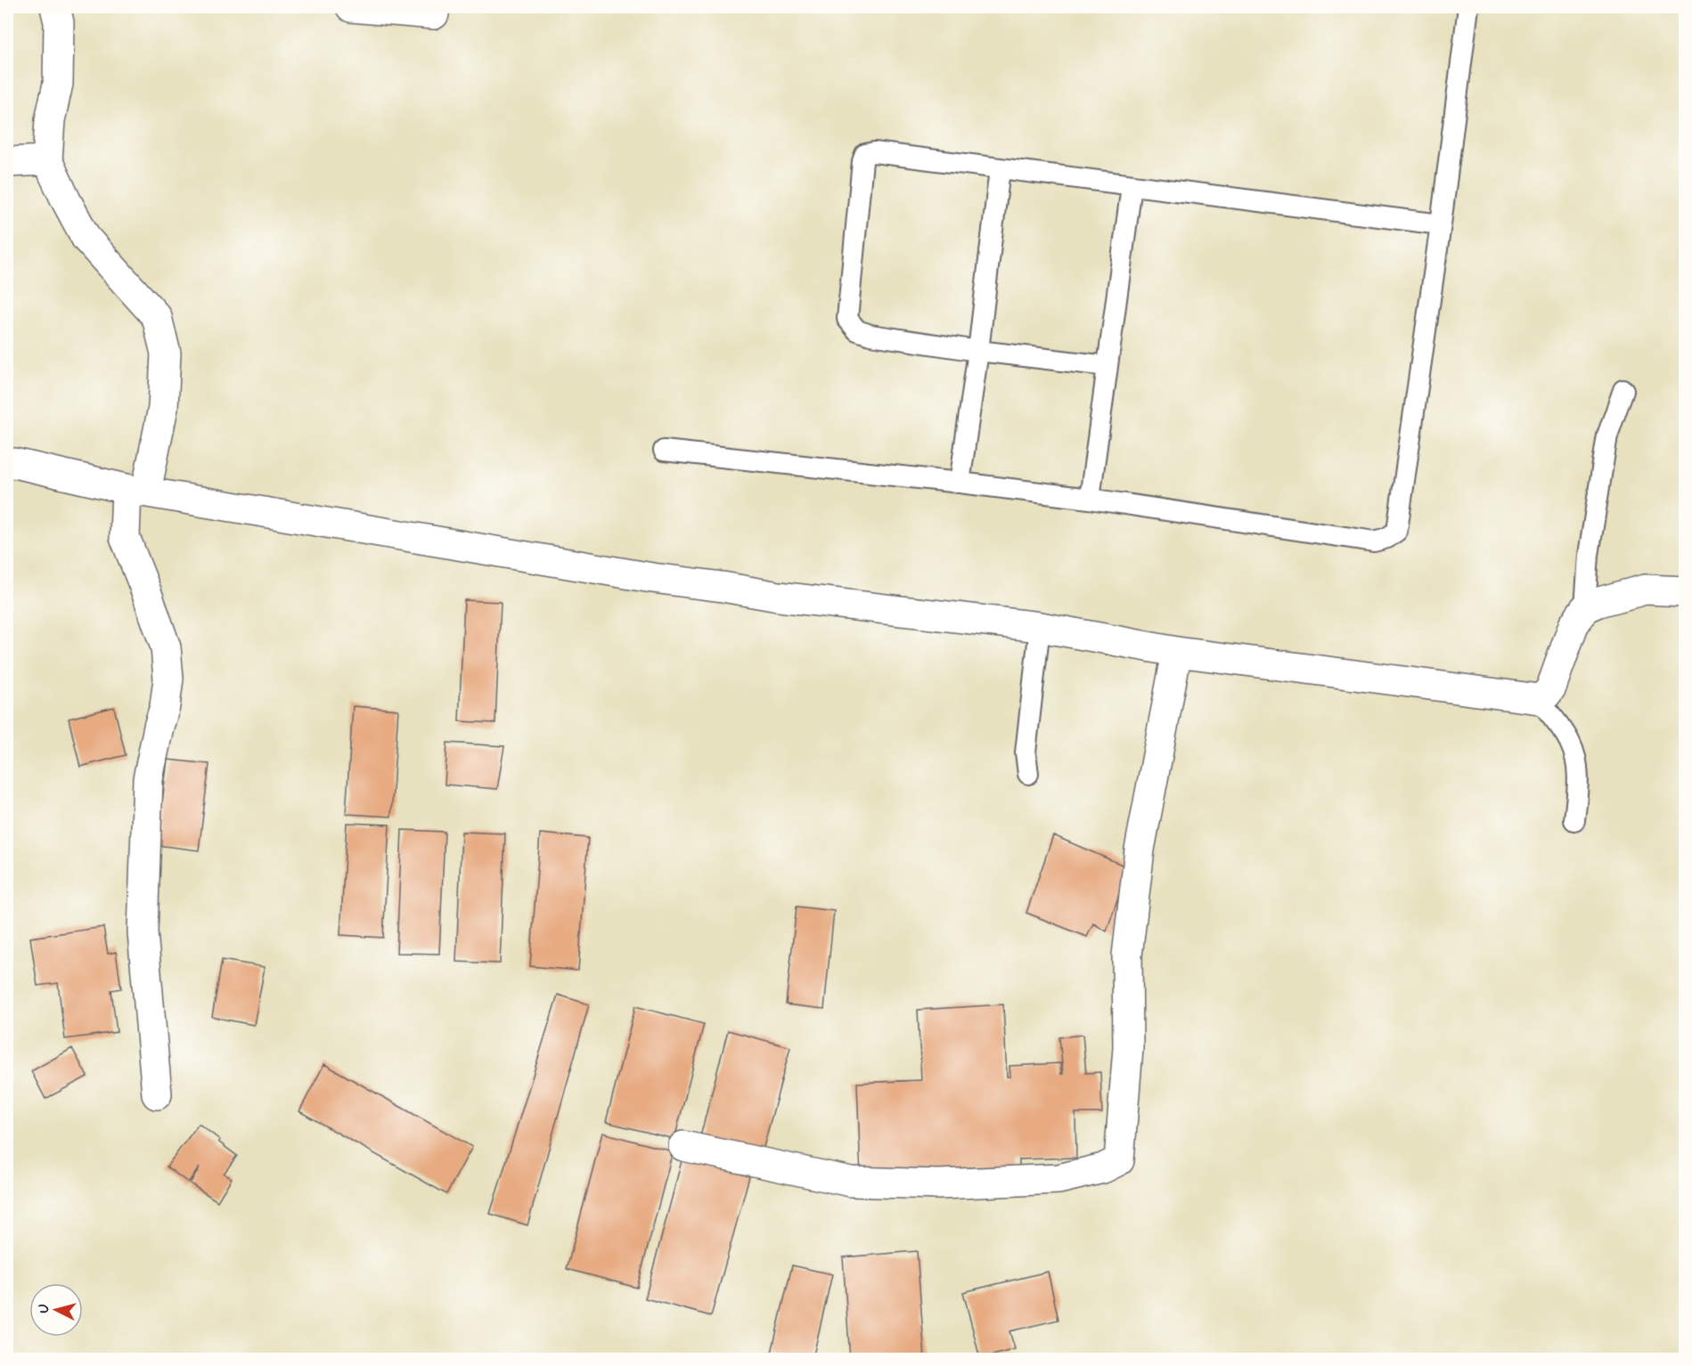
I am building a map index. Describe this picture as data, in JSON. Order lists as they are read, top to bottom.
{
  "north": "left"
}
